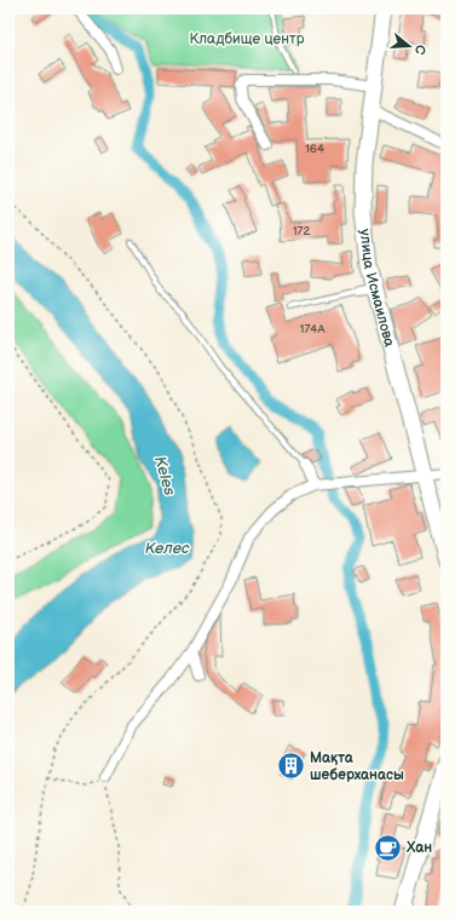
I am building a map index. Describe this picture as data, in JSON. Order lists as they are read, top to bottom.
{
  "streets": {
    "main road": ["улица Исмаилова"]
  },
  "water": ["Keles", "Келес"],
  "parks": ["Кладбище центр"],
  "places": {
    "building": ["Мақта шеберханасы"],
    "cafe": ["Хан"]
  },
  "house_numbers": ["164", "172", "174А"],
  "north": "right"
}
